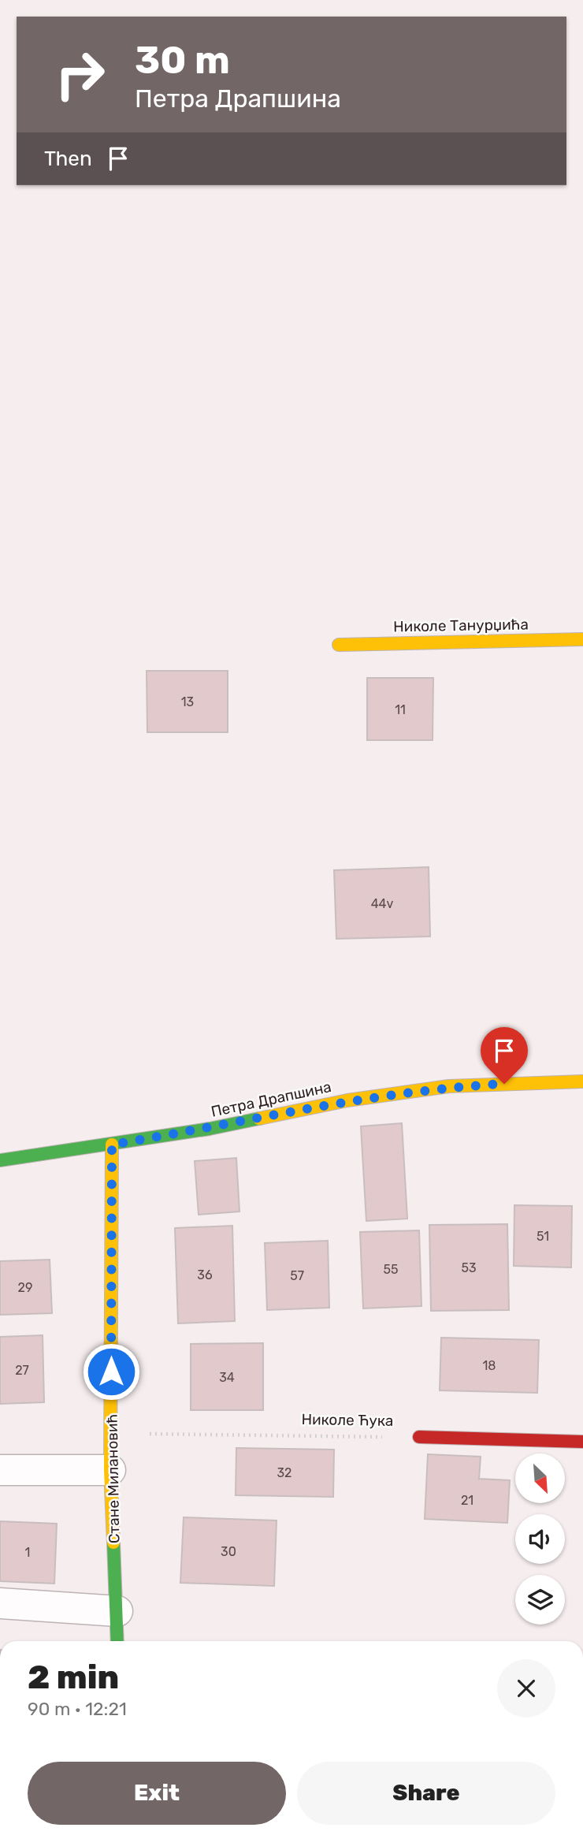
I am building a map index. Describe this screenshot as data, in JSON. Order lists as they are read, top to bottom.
{
  "streets": {
    "street": ["Николе Танурџића", "Петра Драпшина", "Стане Милановић"],
    "path": ["Николе Ћука"]
  },
  "crossings": [
    ["Петра Драпшина", "Стане Милановић"],
    ["Николе Ћука", "Стане Милановић"]
  ],
  "house_numbers": [
    "13",
    "11",
    "44v",
    "51",
    "53",
    "55",
    "36",
    "57",
    "29",
    "18",
    "27",
    "34",
    "32",
    "21",
    "30",
    "1"
  ],
  "north": "bottom right",
  "page": {
    "turn": ["30 m", "Петра Драпшина"],
    "then": "Then",
    "heading": ["2 min", "90 m · 12:21"],
    "buttons": ["Exit", "Share"]
  }
}
